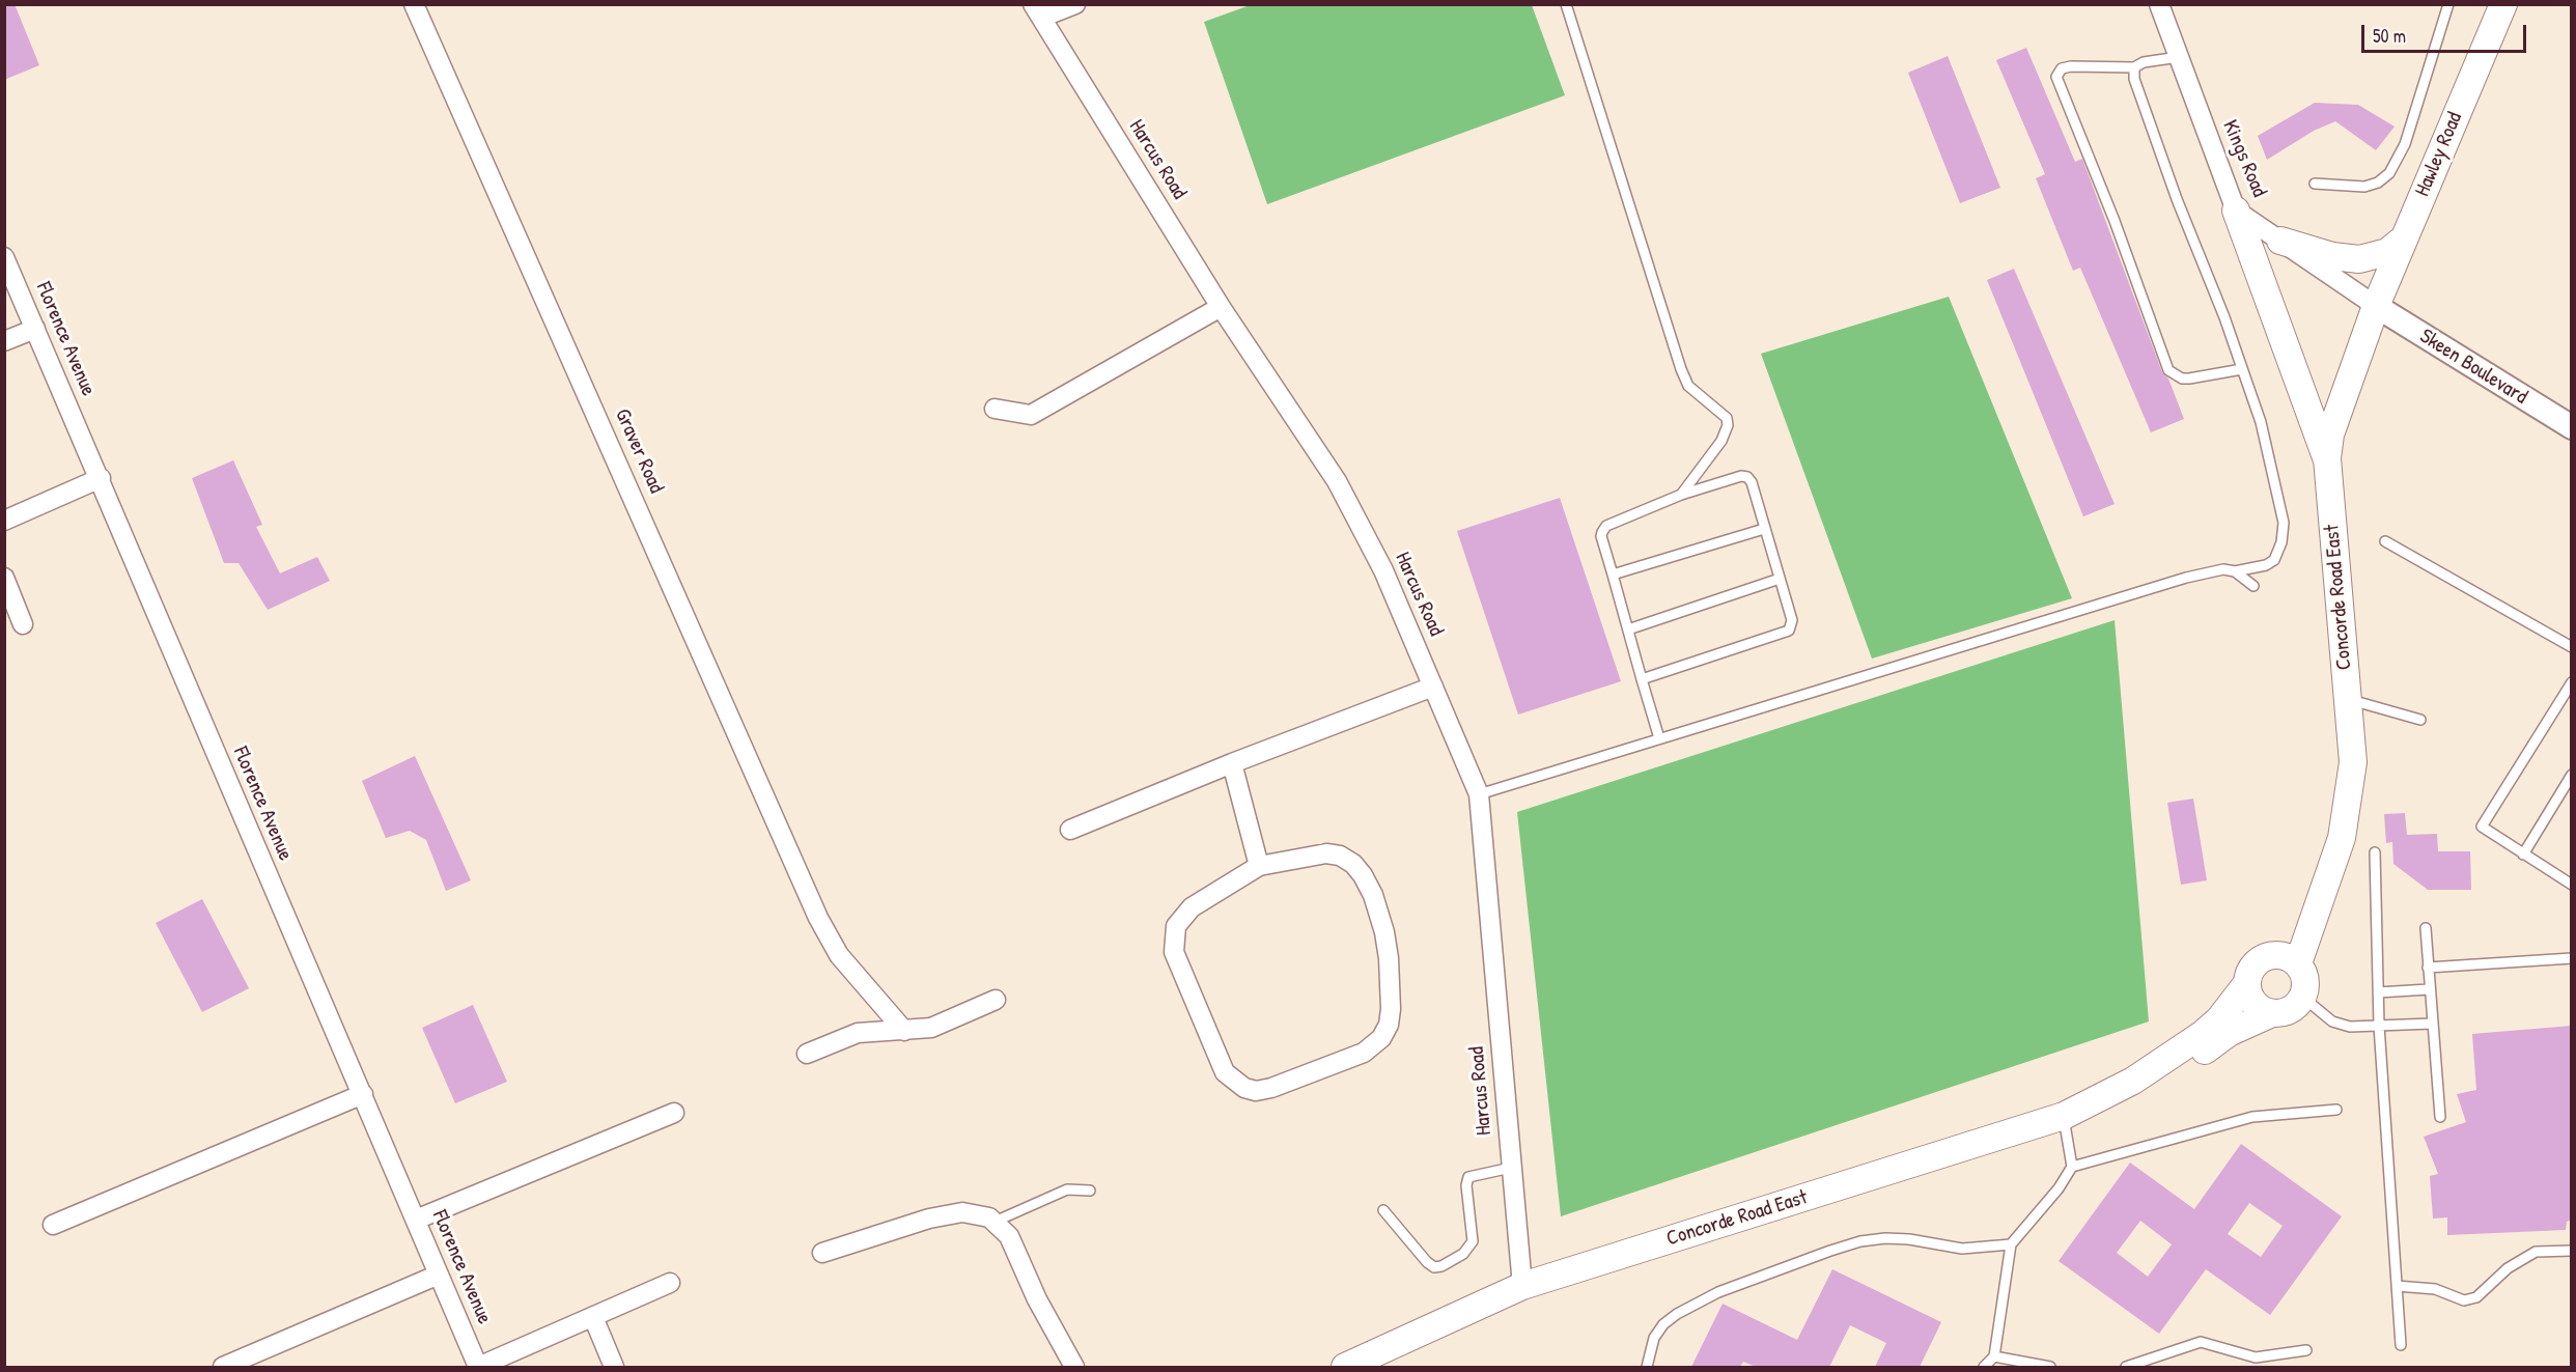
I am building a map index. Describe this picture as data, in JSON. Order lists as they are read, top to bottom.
{
  "streets": {
    "main road": ["Hawley Road", "Concorde Road East"],
    "street": [
      "Kings Road",
      "Harcus Road",
      "Florence Avenue",
      "Skeen Boulevard",
      "Graver Road"
    ]
  },
  "crossings": [
    ["Hawley Road", "Kings Road"],
    ["Hawley Road", "Skeen Boulevard"],
    ["Hawley Road", "Concorde Road East"],
    ["Kings Road", "Skeen Boulevard"],
    ["Kings Road", "Concorde Road East"],
    ["Harcus Road", "Concorde Road East"],
    ["Skeen Boulevard", "Concorde Road East"]
  ],
  "scale_bar": "50 m"
}
